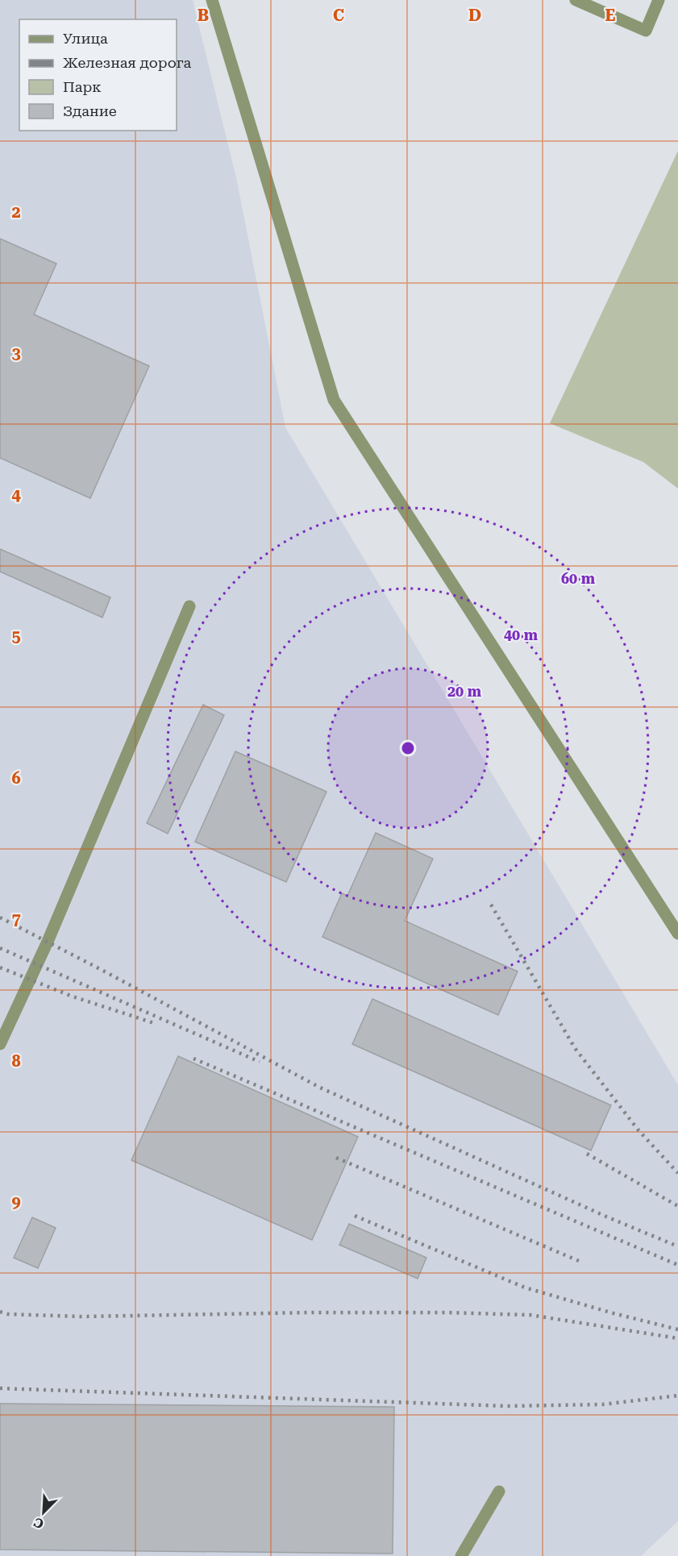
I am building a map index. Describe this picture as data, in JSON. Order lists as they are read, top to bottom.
{
  "legend": [
    "Улица",
    "Железная дорога",
    "Парк",
    "Здание"
  ],
  "north": "bottom left",
  "grid": {
    "columns": [
      "B",
      "C",
      "D",
      "E"
    ],
    "rows": [
      "2",
      "3",
      "4",
      "5",
      "6",
      "7",
      "8",
      "9"
    ]
  },
  "rings": ["60 m", "40 m", "20 m"]
}
